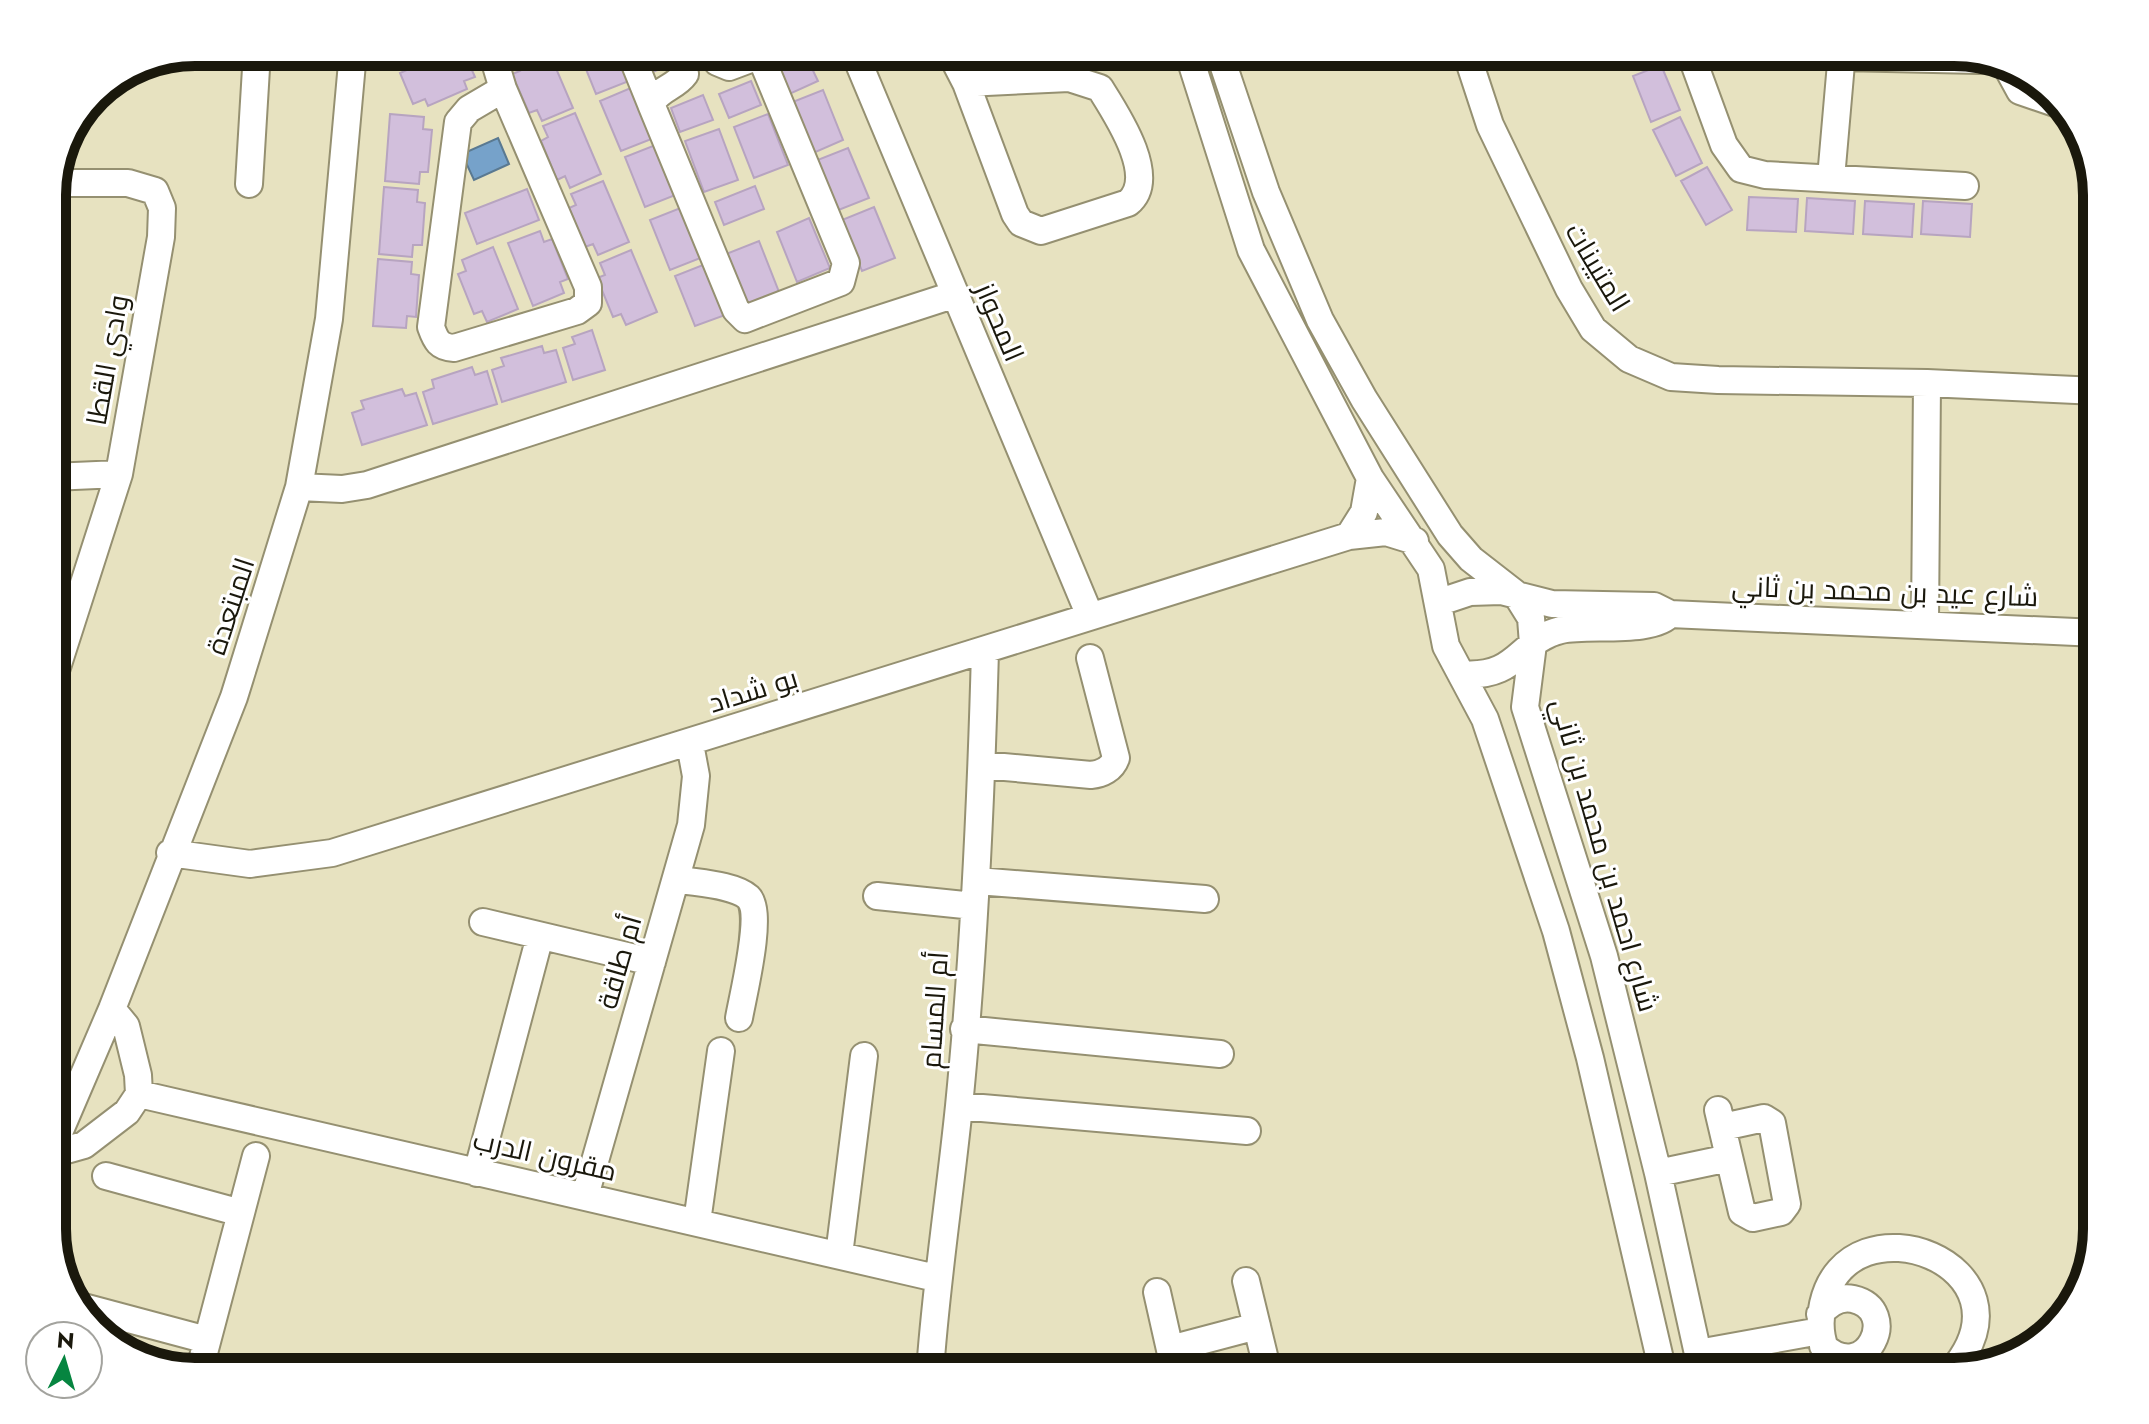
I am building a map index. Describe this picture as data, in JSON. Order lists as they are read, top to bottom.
{
  "streets": {
    "street": [
      "المتيبنات",
      "المحواز",
      "وادي القطا",
      "شارع عيد بن محمد بن ثاني",
      "المبتعدة",
      "بو شداد",
      "شارع احمد بن محمد بن ثاني",
      "أم طاقة",
      "أم المسام",
      "مقرون الدرب"
    ]
  },
  "crossings": [
    ["المحواز", "بو شداد"],
    ["شارع عيد بن محمد بن ثاني", "شارع احمد بن محمد بن ثاني"],
    ["المبتعدة", "بو شداد"],
    ["بو شداد", "أم طاقة"],
    ["بو شداد", "أم المسام"],
    ["أم طاقة", "مقرون الدرب"],
    ["أم المسام", "مقرون الدرب"]
  ],
  "north": "top"
}
